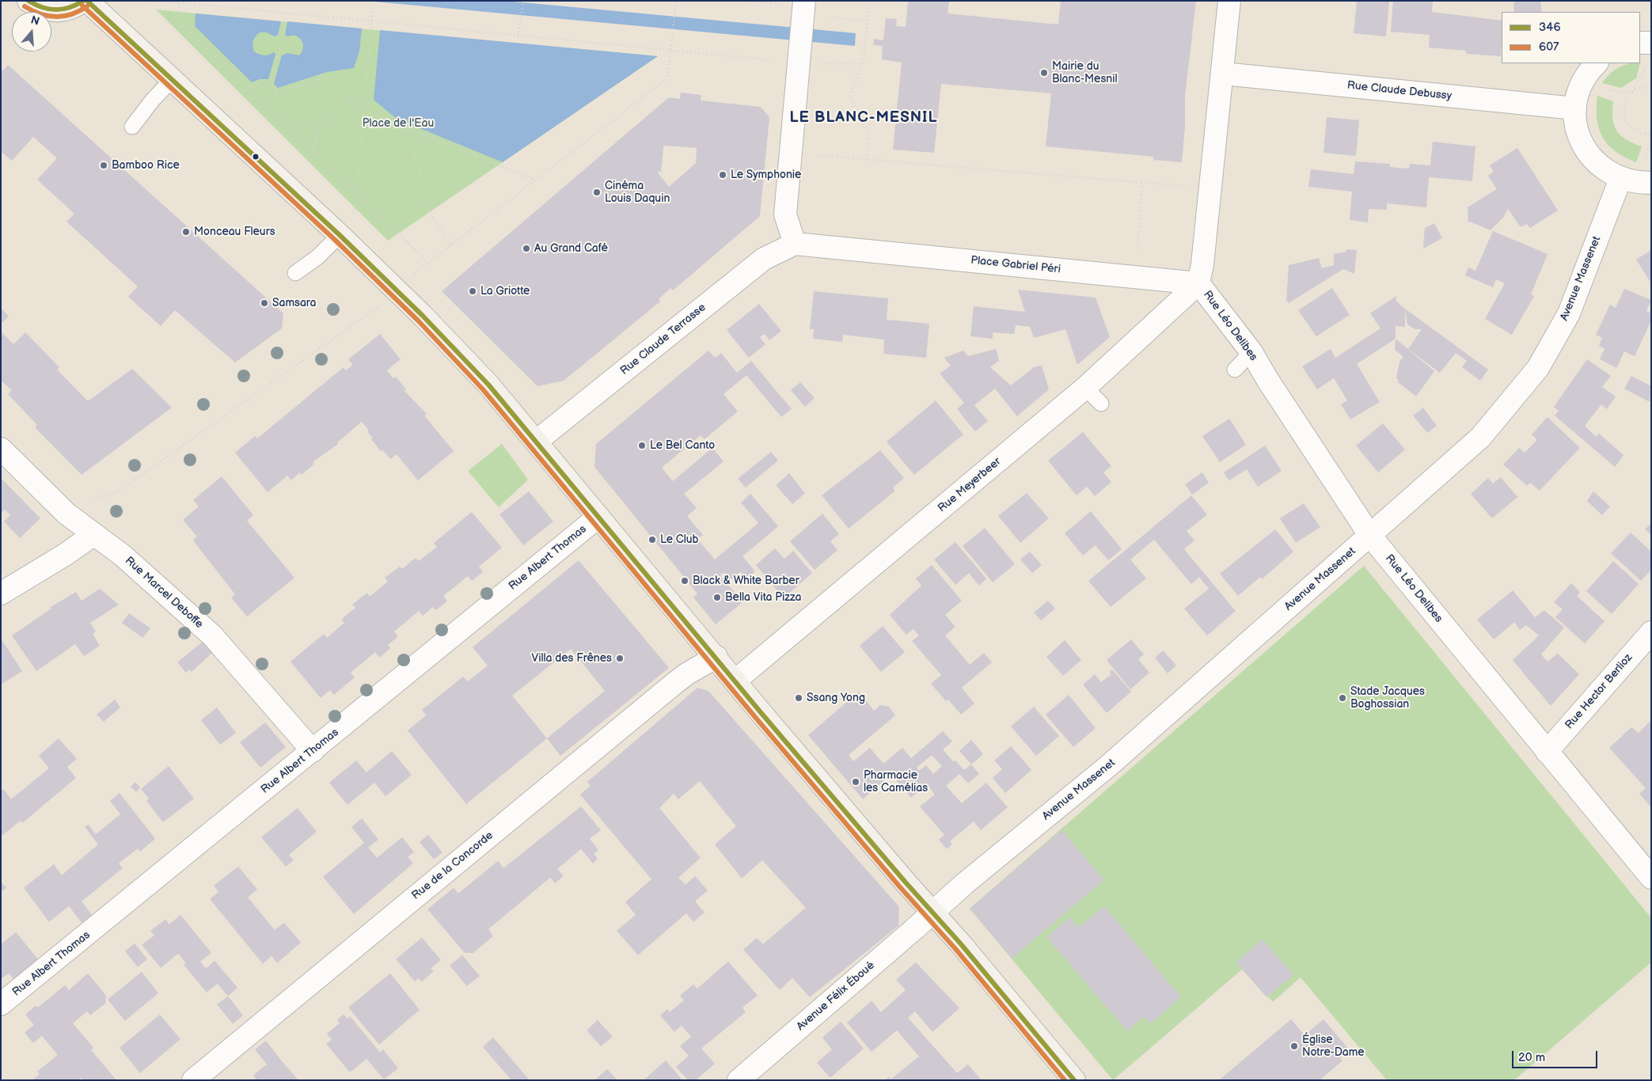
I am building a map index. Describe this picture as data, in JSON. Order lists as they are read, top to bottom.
{
  "streets": {
    "street": [
      "Rue Claude Debussy",
      "Place Gabriel Péri",
      "Avenue Massenet",
      "Rue Léo Delibes",
      "Rue Claude Terrasse",
      "Rue Meyerbeer",
      "Rue Albert Thomas",
      "Rue Marcel Deboffe",
      "Rue Hector Berlioz",
      "Rue de la Concorde",
      "Avenue Félix Éboué"
    ]
  },
  "crossings": [
    ["Place Gabriel Péri", "Rue Léo Delibes"],
    ["Place Gabriel Péri", "Rue Claude Terrasse"],
    ["Place Gabriel Péri", "Rue Meyerbeer"],
    ["Avenue Massenet", "Rue Léo Delibes"],
    ["Avenue Massenet", "Avenue Félix Éboué"],
    ["Rue Léo Delibes", "Rue Meyerbeer"],
    ["Rue Léo Delibes", "Rue Hector Berlioz"],
    ["Rue Albert Thomas", "Rue Marcel Deboffe"]
  ],
  "districts": ["LE BLANC-MESNIL"],
  "parks": ["Place de l'Eau"],
  "places": [
    "Mairie du Blanc-Mesnil",
    "Bamboo Rice",
    "Le Symphonie",
    "Cinéma Louis Daquin",
    "Monceau Fleurs",
    "Au Grand Café",
    "La Griotte",
    "Samsara",
    "Le Bel Canto",
    "Le Club",
    "Black & White Barber",
    "Bella Vita Pizza",
    "Villa des Frênes",
    "Ssang Yong",
    "Stade Jacques Boghossian",
    "Pharmacie les Camélias",
    "Église Notre-Dame"
  ],
  "lines": ["transit line 346", "transit line 607"],
  "legend": ["346", "607"],
  "scale_bar": "20 m",
  "north": "top"
}
